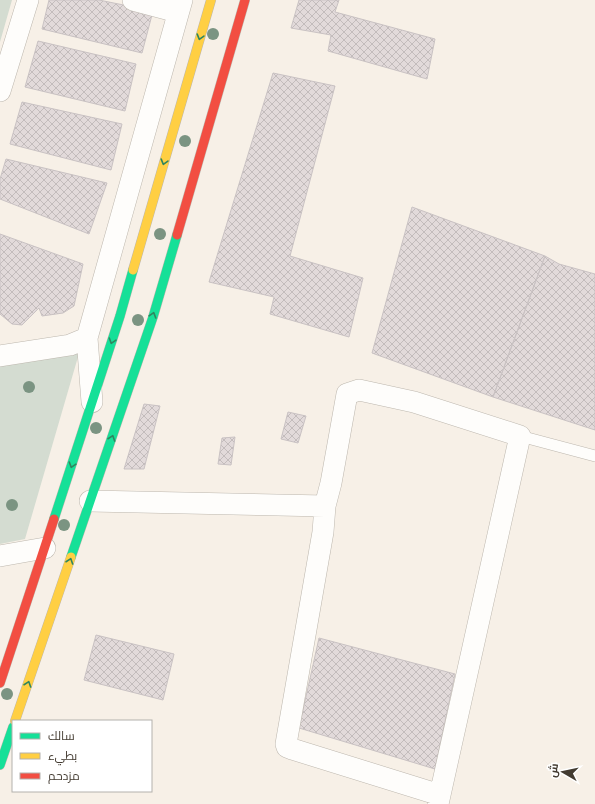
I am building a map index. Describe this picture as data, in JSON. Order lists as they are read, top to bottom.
{
  "legend": ["سالك", "بطيء", "مزدحم"],
  "north": "left"
}
